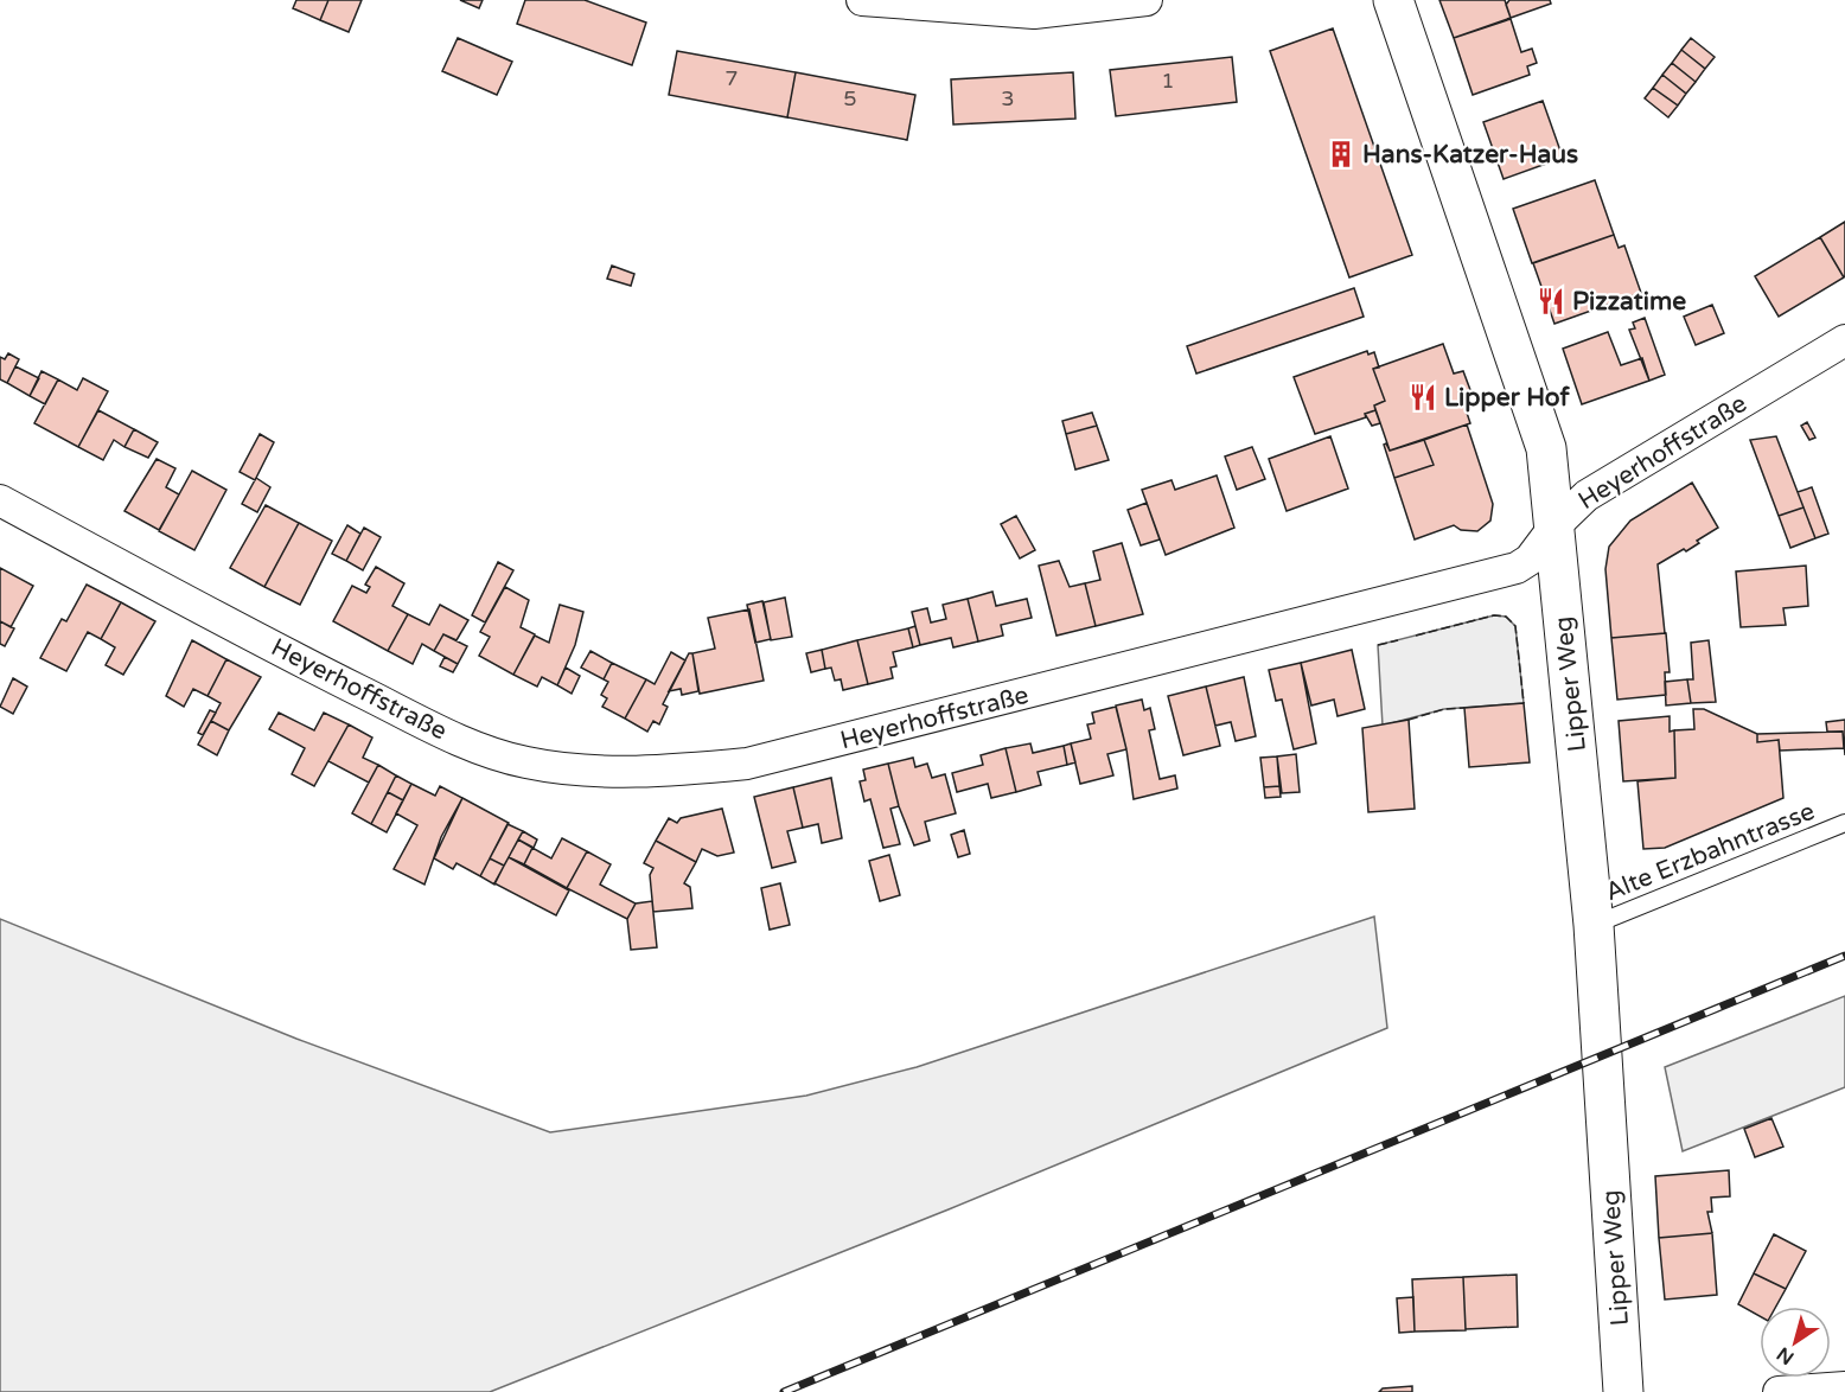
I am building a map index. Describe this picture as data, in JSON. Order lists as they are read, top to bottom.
{
  "streets": {
    "street": ["Heyerhoffstraße", "Lipper Weg"],
    "lane": ["Alte Erzbahntrasse"]
  },
  "crossings": [
    ["Heyerhoffstraße", "Lipper Weg"],
    ["Lipper Weg", "Alte Erzbahntrasse"]
  ],
  "places": {
    "building": ["Hans-Katzer-Haus"],
    "restaurant": ["Pizzatime", "Lipper Hof"]
  },
  "house_numbers": [
    "7",
    "1",
    "5",
    "3"
  ],
  "north": "bottom left"
}
